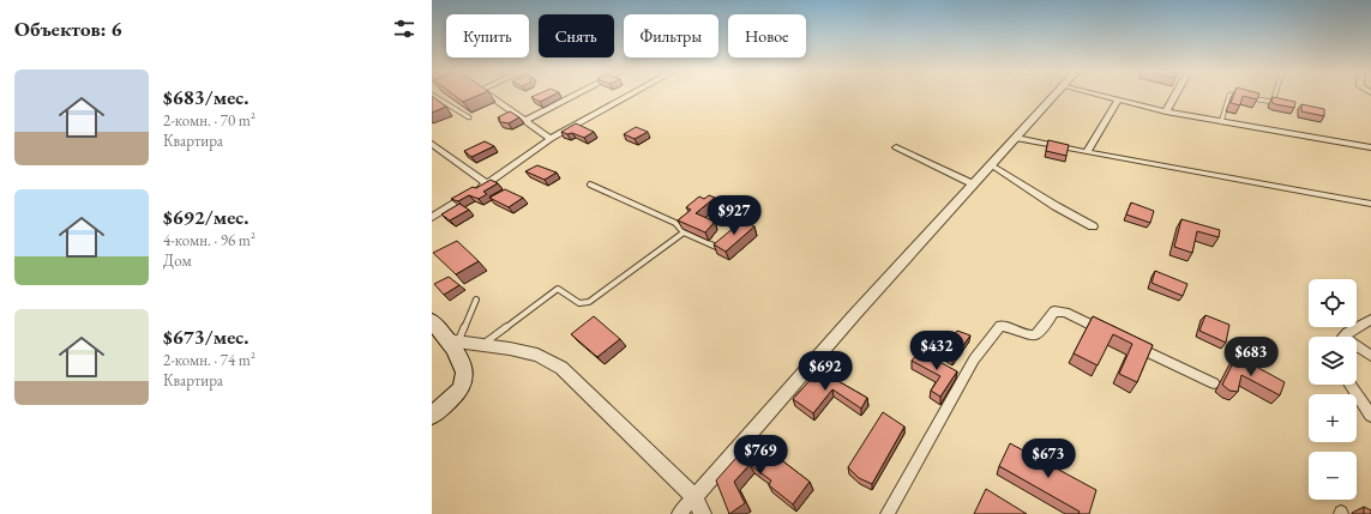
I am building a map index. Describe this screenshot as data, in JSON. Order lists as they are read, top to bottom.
{
  "page": {
    "heading": "Объектов: 6",
    "chip": [
      "Купить",
      "Снять",
      "Фильтры",
      "Новое"
    ],
    "list": [
      {
        "name": "$683/мес.",
        "note": "2-комн. · 70 m² · Квартира"
      },
      {
        "name": "$692/мес.",
        "note": "4-комн. · 96 m² · Дом"
      },
      {
        "name": "$673/мес.",
        "note": "2-комн. · 74 m² · Квартира"
      }
    ],
    "price": [
      "$927",
      "$432",
      "$683",
      "$692",
      "$769",
      "$673"
    ],
    "map_buttons": ["+", "−"]
  }
}
